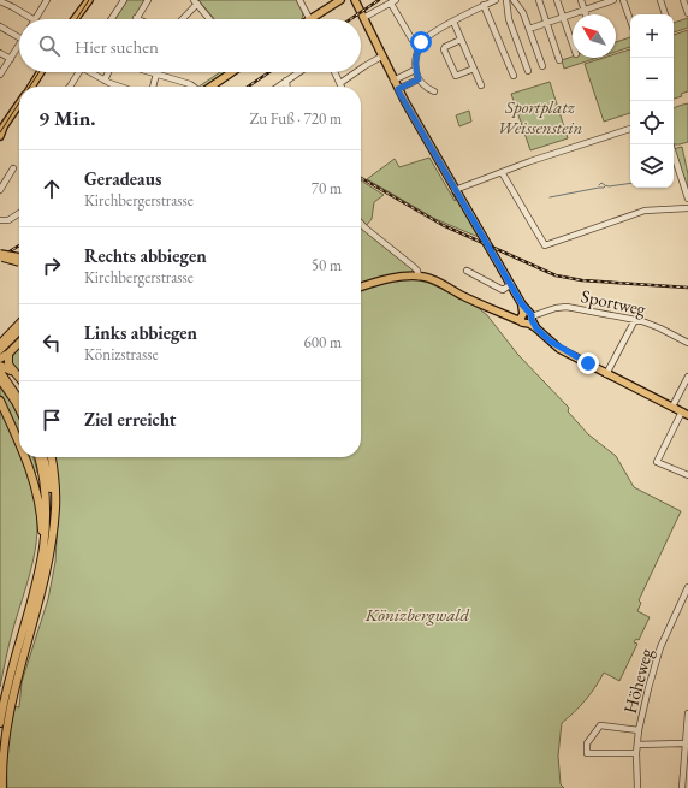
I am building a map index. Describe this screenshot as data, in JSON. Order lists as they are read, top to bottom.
{
  "streets": {
    "street": ["Sportweg", "Höheweg"]
  },
  "parks": ["Sportplatz Weissenstein", "Könizbergwald"],
  "north": "top left",
  "page": {
    "map_buttons": ["+", "−"],
    "search": "Hier suchen",
    "heading": ["9 Min.", "Zu Fuß · 720 m"],
    "list": [
      ["Geradeaus", "Kirchbergerstrasse", "70 m"],
      ["Rechts abbiegen", "Kirchbergerstrasse", "50 m"],
      ["Links abbiegen", "Könizstrasse", "600 m"],
      "Ziel erreicht"
    ]
  }
}
